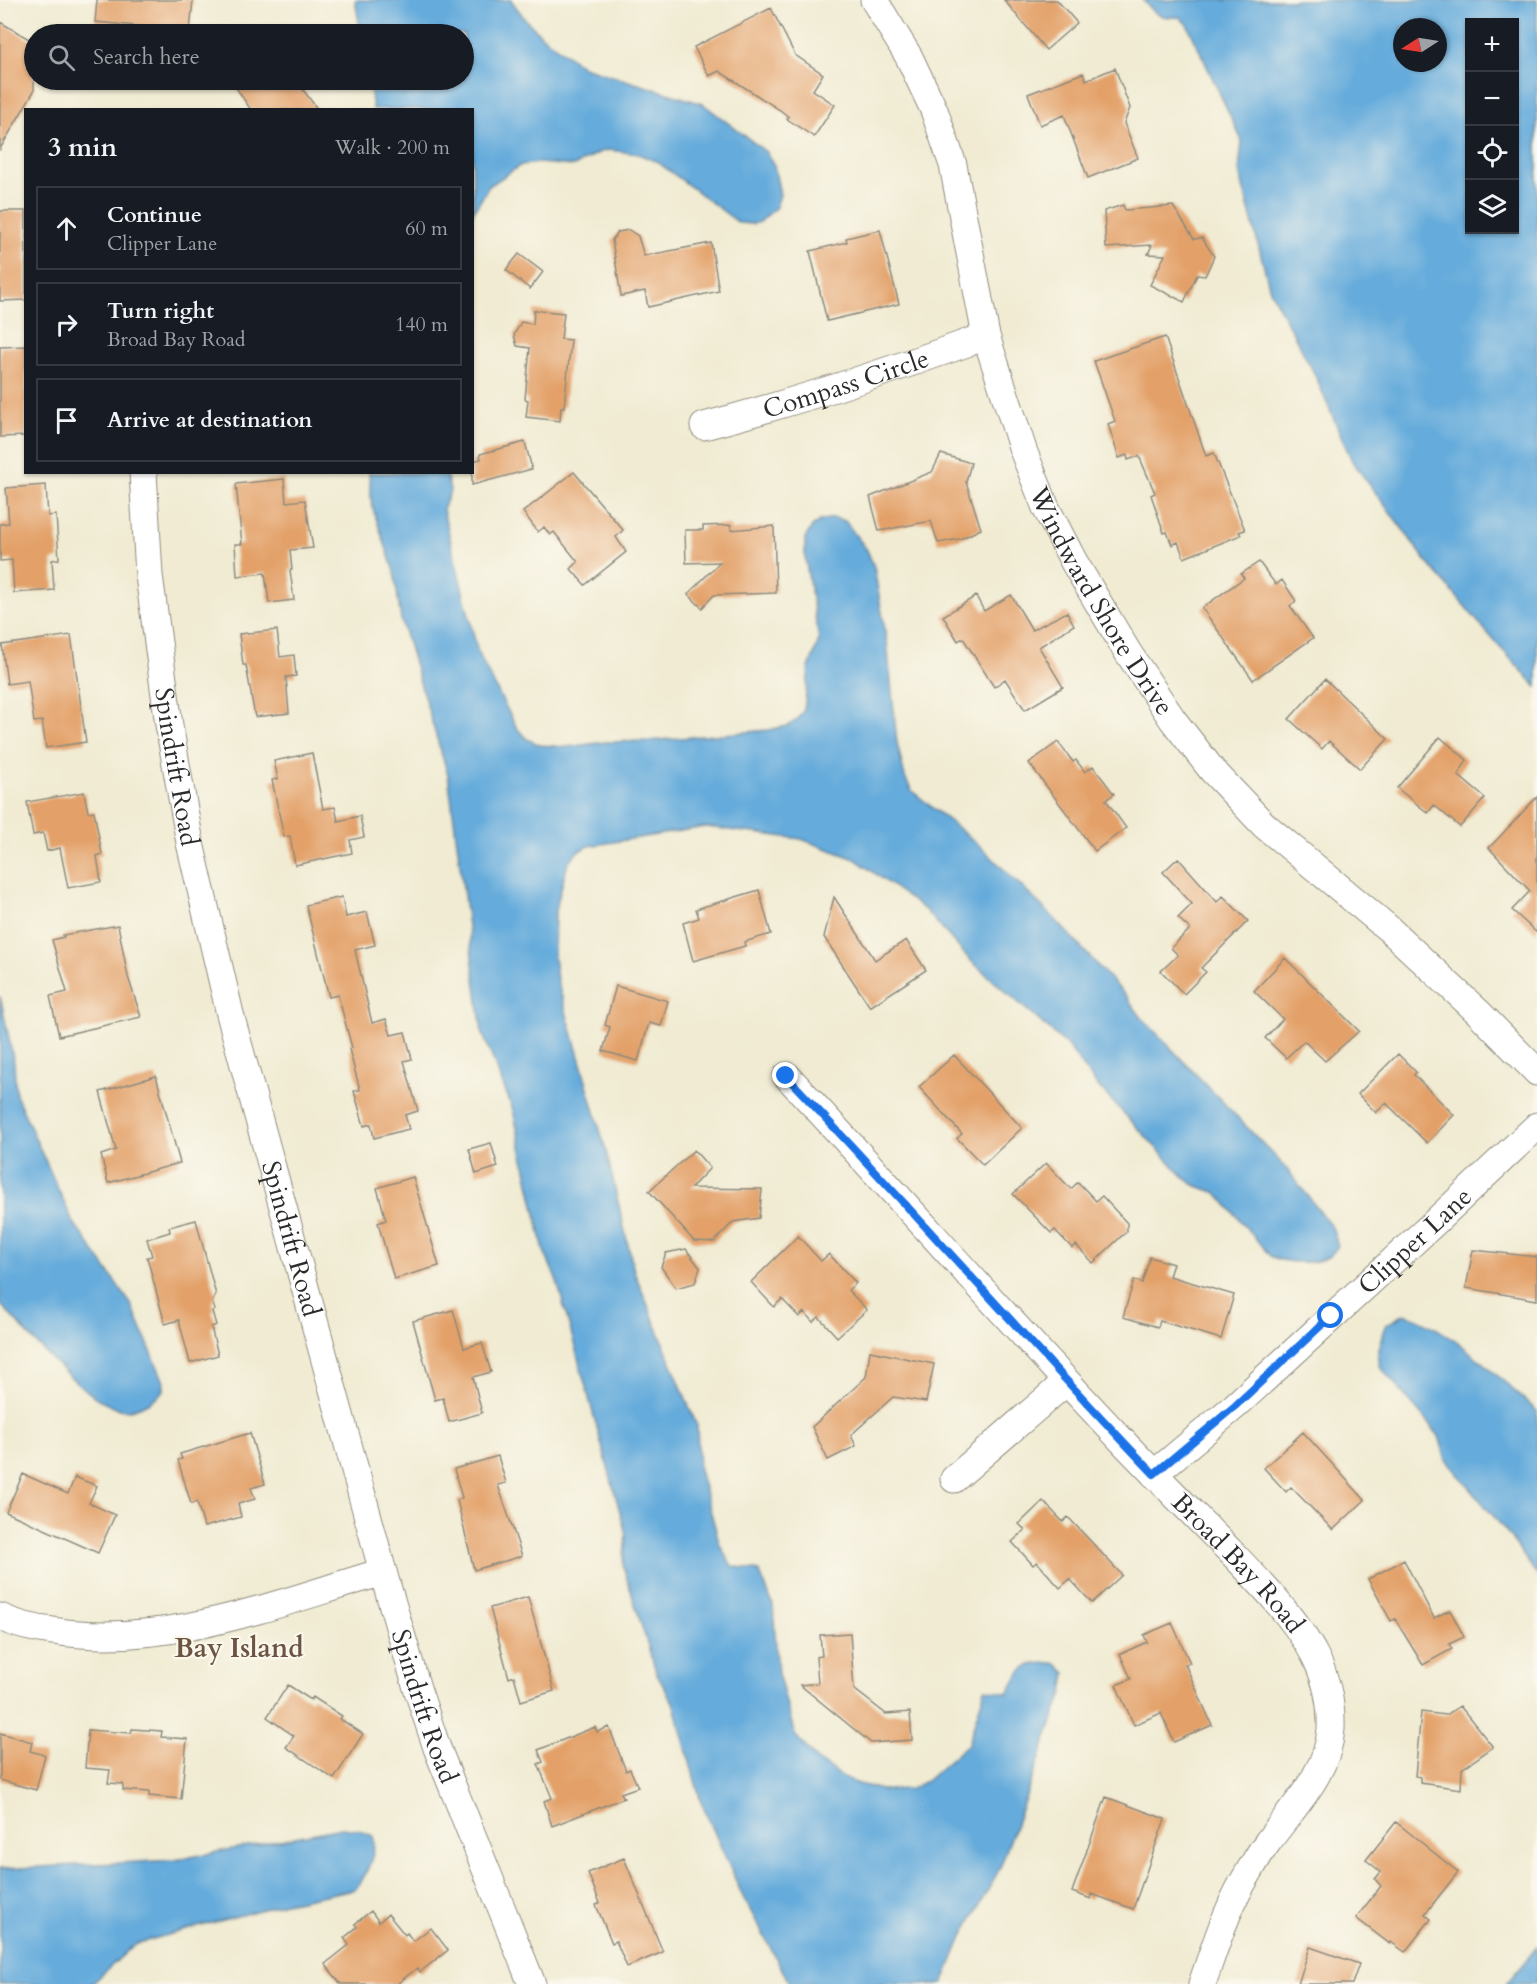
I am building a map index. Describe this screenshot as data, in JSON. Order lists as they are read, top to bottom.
{
  "streets": {
    "street": [
      "Compass Circle",
      "Windward Shore Drive",
      "Spindrift Road",
      "Clipper Lane",
      "Broad Bay Road"
    ]
  },
  "crossings": [
    ["Compass Circle", "Windward Shore Drive"],
    ["Clipper Lane", "Broad Bay Road"]
  ],
  "districts": ["Bay Island"],
  "north": "left",
  "page": {
    "map_buttons": ["+", "−"],
    "search": "Search here",
    "heading": ["3 min", "Walk · 200 m"],
    "list": [
      ["Continue", "Clipper Lane", "60 m"],
      ["Turn right", "Broad Bay Road", "140 m"],
      "Arrive at destination"
    ]
  }
}
